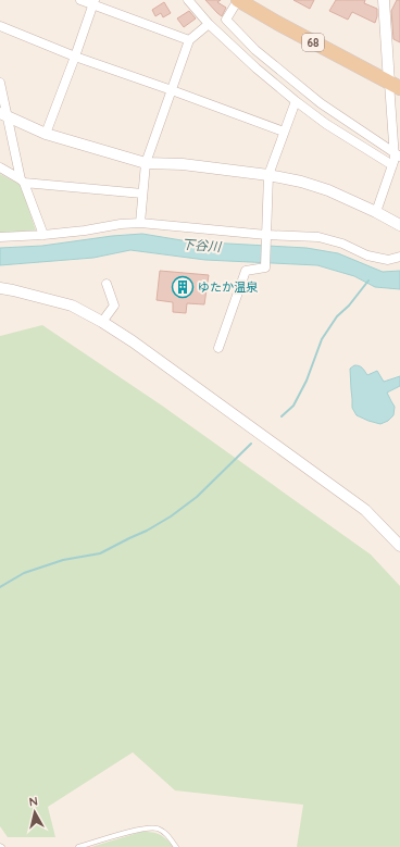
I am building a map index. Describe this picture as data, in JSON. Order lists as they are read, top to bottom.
{
  "streets": {
    "main road": ["68"]
  },
  "water": ["下谷川"],
  "places": {
    "building": ["ゆたか温泉"]
  },
  "north": "top"
}
